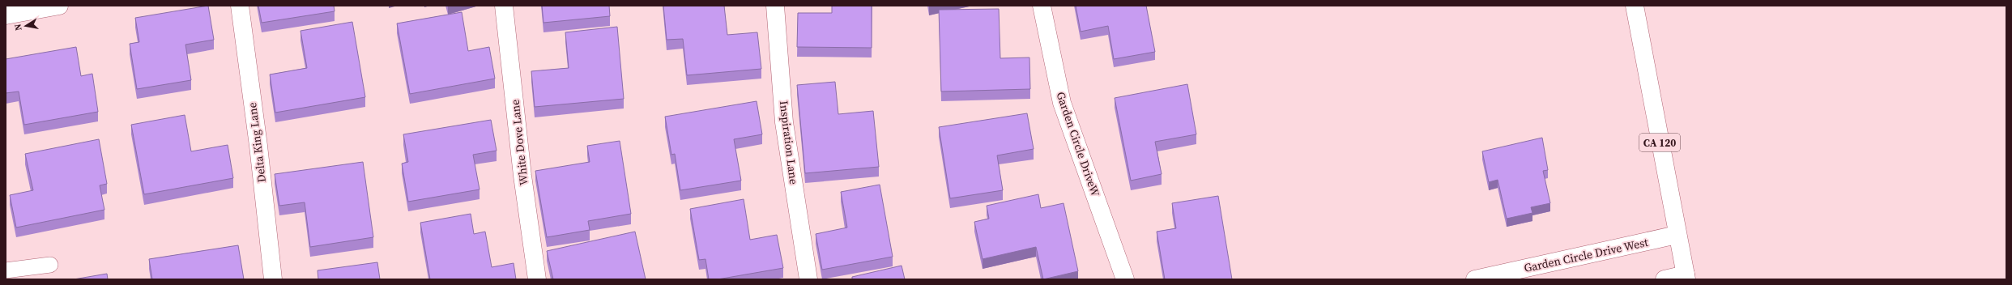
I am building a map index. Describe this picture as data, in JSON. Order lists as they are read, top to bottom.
{
  "streets": {
    "street": [
      "Delta King Lane",
      "White Dove Lane",
      "Inspiration Lane",
      "CA 120",
      "Garden Circle DriveW",
      "Garden Circle Drive West"
    ]
  },
  "crossings": [
    ["CA 120", "Garden Circle Drive West"]
  ],
  "north": "left"
}
